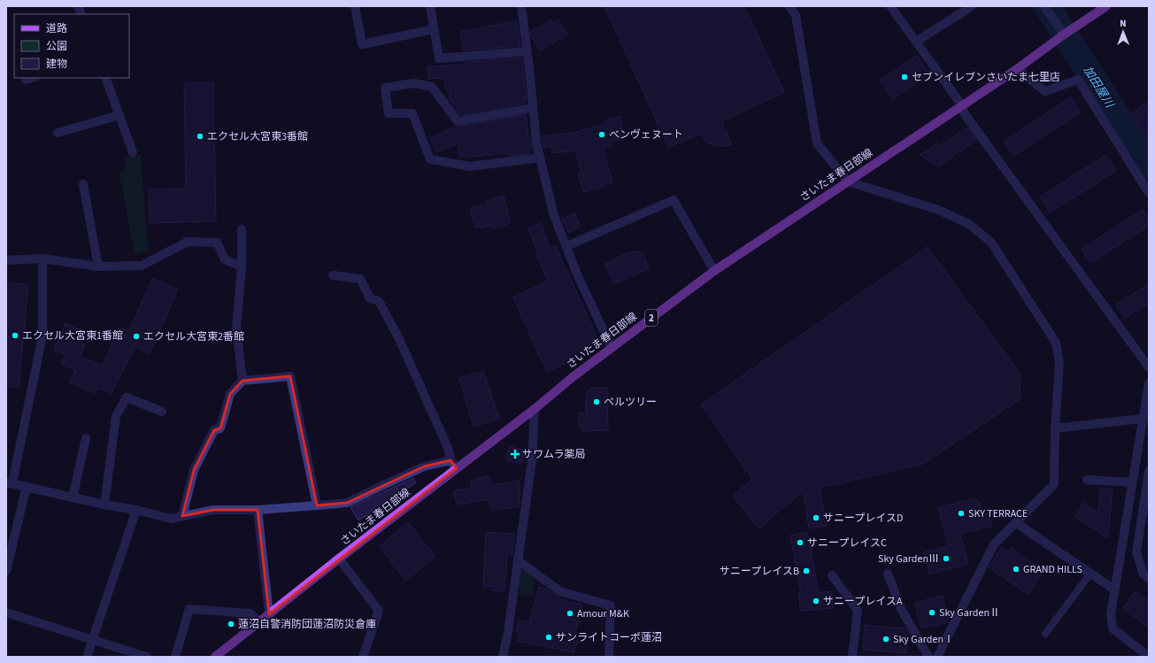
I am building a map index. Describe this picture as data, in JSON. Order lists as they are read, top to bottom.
{
  "streets": {
    "main road": ["さいたま春日部線", "2"]
  },
  "water": ["加田屋川"],
  "places": {
    "other": [
      "セブンイレブンさいたま七里店",
      "ベンヴェヌート",
      "エクセル大宮東3番館",
      "エクセル大宮東1番館",
      "エクセル大宮東2番館",
      "ベルツリー",
      "SKY TERRACE",
      "サニープレイスD",
      "サニープレイスC",
      "Sky GardenⅢ",
      "GRAND HILLS",
      "サニープレイスB",
      "サニープレイスA",
      "Sky GardenⅡ",
      "Amour M&K",
      "蓮沼自警消防団蓮沼防災倉庫",
      "サンライトコーポ蓮沼",
      "Sky GardenⅠ"
    ],
    "health": ["サワムラ薬局"]
  },
  "legend": ["道路", "公園", "建物"],
  "north": "top"
}
